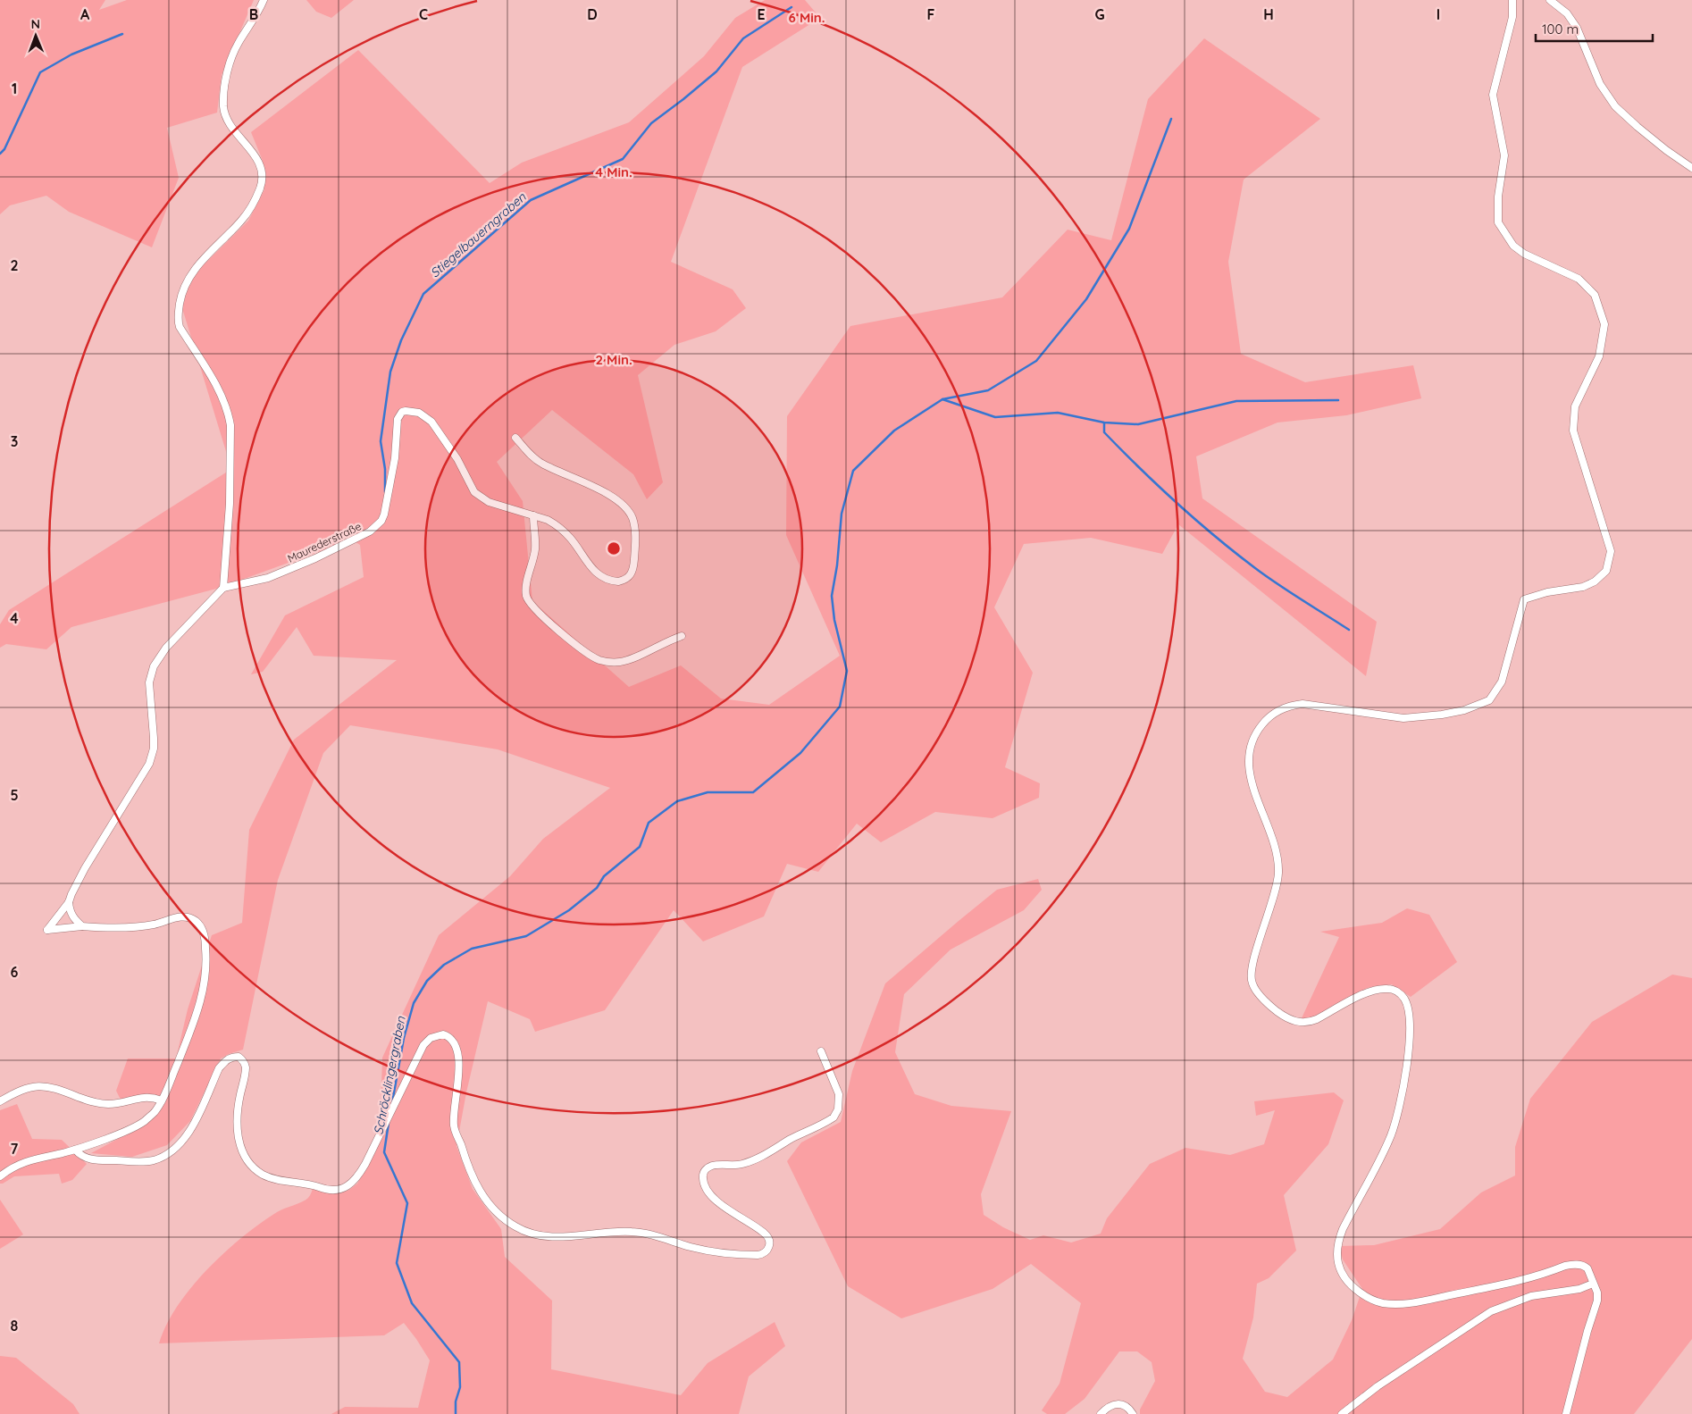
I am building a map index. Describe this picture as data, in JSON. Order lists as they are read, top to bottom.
{
  "streets": {
    "street": ["Maurederstraße"]
  },
  "water": ["Stiegelbauerngraben", "Schröcklingergraben"],
  "scale_bar": "100 m",
  "north": "top",
  "grid": {
    "columns": [
      "A",
      "B",
      "C",
      "D",
      "E",
      "F",
      "G",
      "H",
      "I"
    ],
    "rows": [
      "1",
      "2",
      "3",
      "4",
      "5",
      "6",
      "7",
      "8"
    ]
  },
  "rings": ["6 Min.", "4 Min.", "2 Min."]
}
